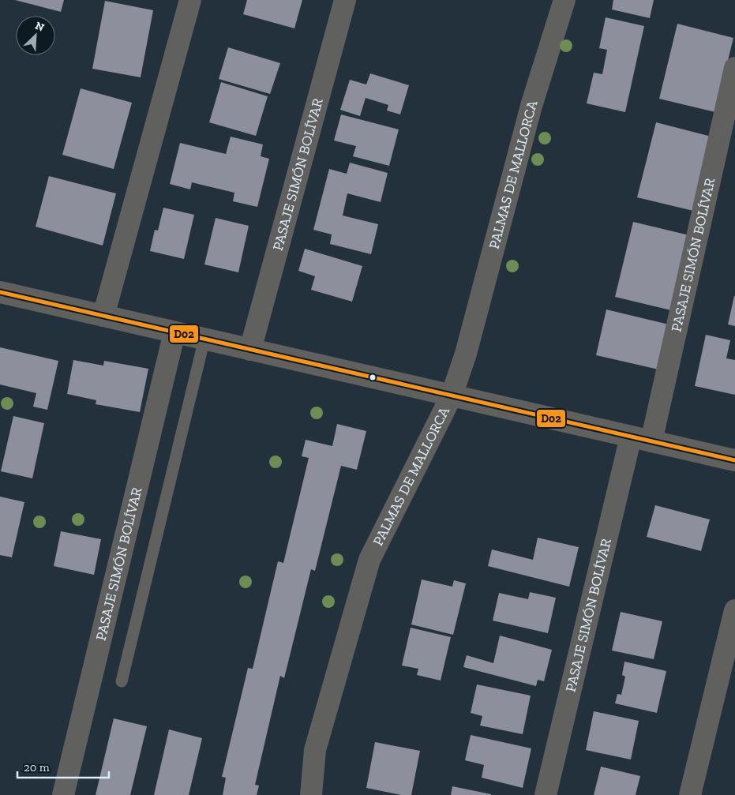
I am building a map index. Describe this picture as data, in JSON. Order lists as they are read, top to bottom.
{
  "streets": {
    "street": ["PASAJE SIMÓN BOLÍVAR", "PALMAS DE MALLORCA"]
  },
  "lines": ["transit line D02"],
  "scale_bar": "20 m",
  "north": "top right"
}
